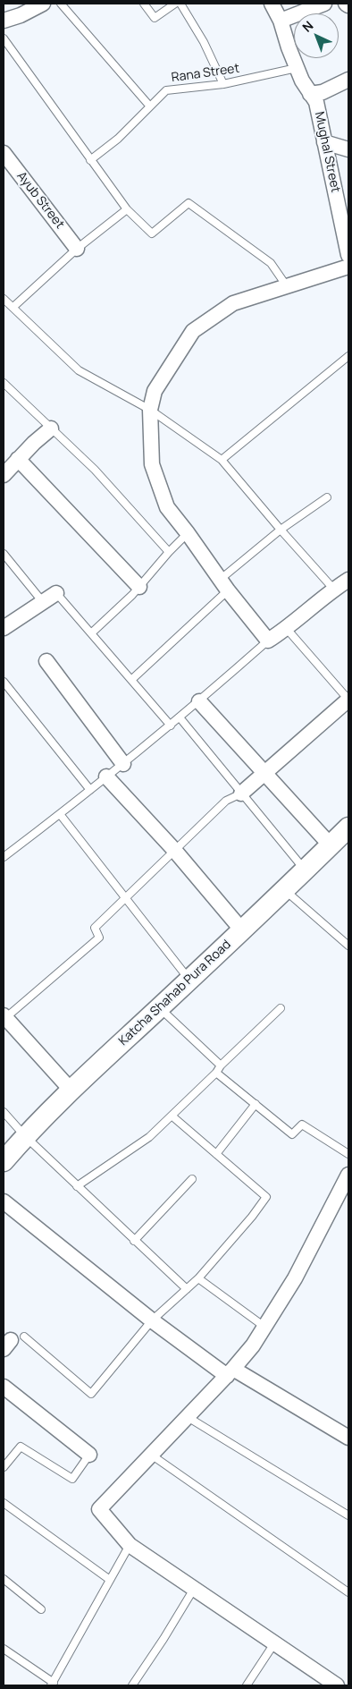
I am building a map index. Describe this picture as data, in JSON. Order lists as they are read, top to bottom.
{
  "streets": {
    "street": ["Mughal Street", "Ayub Street", "Katcha Shahab Pura Road"],
    "lane": ["Rana Street"]
  },
  "crossings": [
    ["Rana Street", "Mughal Street"]
  ],
  "north": "top left"
}
